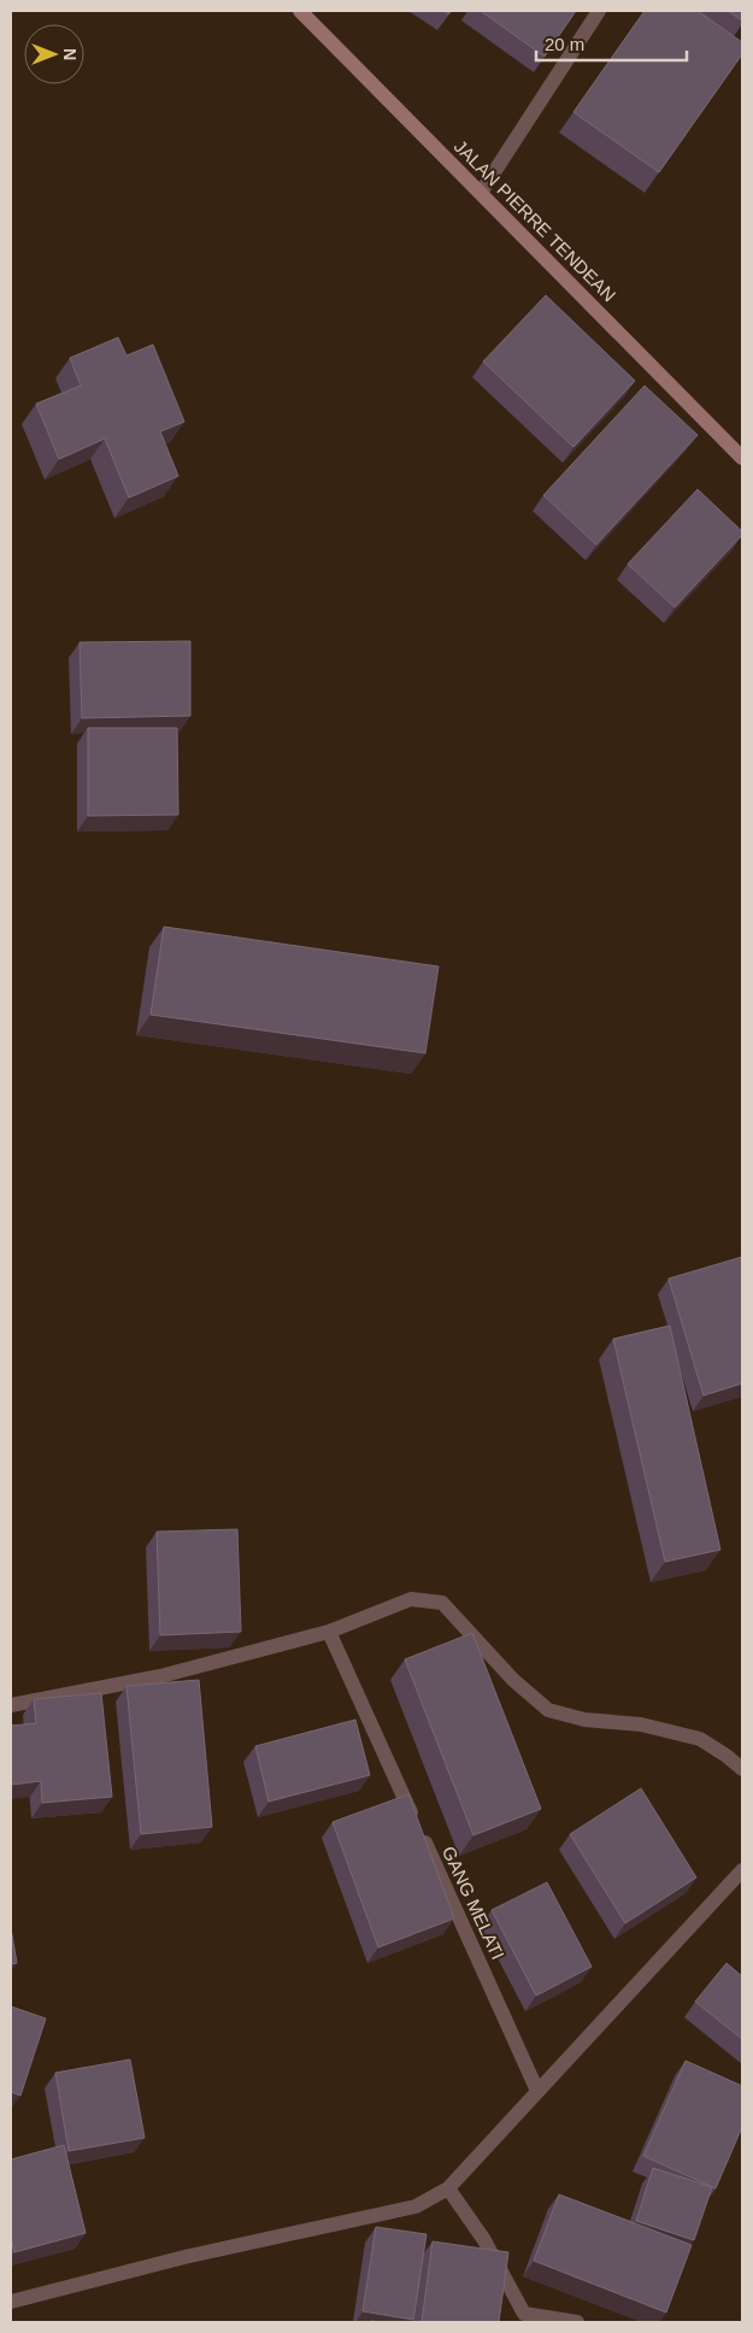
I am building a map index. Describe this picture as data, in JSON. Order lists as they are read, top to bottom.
{
  "streets": {
    "street": ["JALAN PIERRE TENDEAN", "GANG MELATI"]
  },
  "scale_bar": "20 m",
  "north": "right"
}
